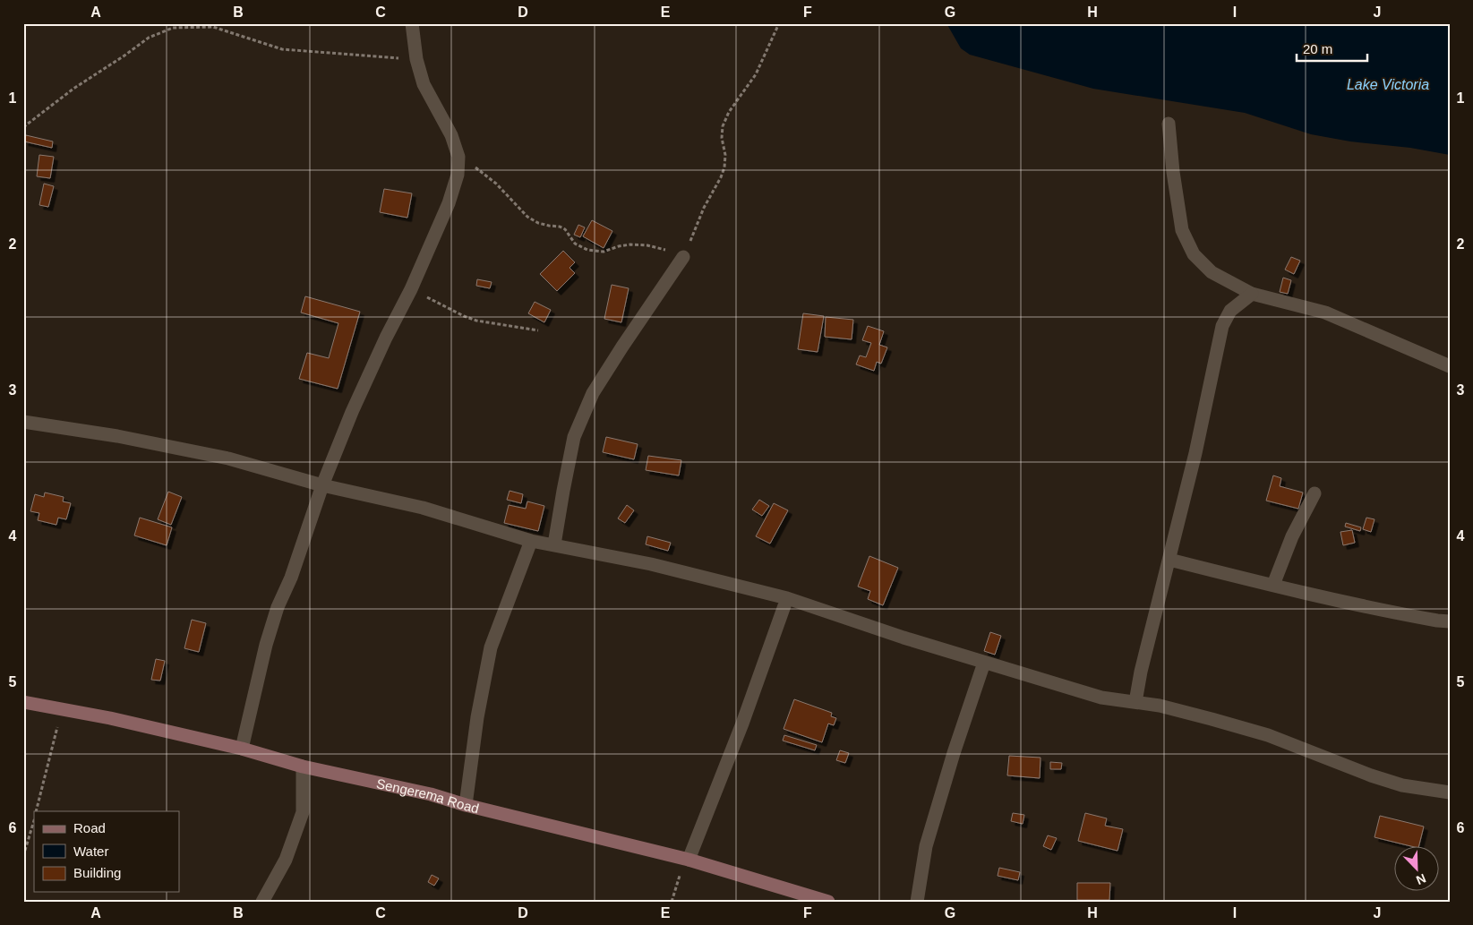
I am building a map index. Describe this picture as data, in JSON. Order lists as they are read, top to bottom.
{
  "streets": {
    "main road": ["Sengerema Road"]
  },
  "water": ["Lake Victoria"],
  "legend": ["Road", "Water", "Building"],
  "scale_bar": "20 m",
  "north": "bottom right",
  "grid": {
    "columns": [
      "A",
      "B",
      "C",
      "D",
      "E",
      "F",
      "G",
      "H",
      "I",
      "J"
    ],
    "rows": [
      "1",
      "2",
      "3",
      "4",
      "5",
      "6"
    ]
  }
}
